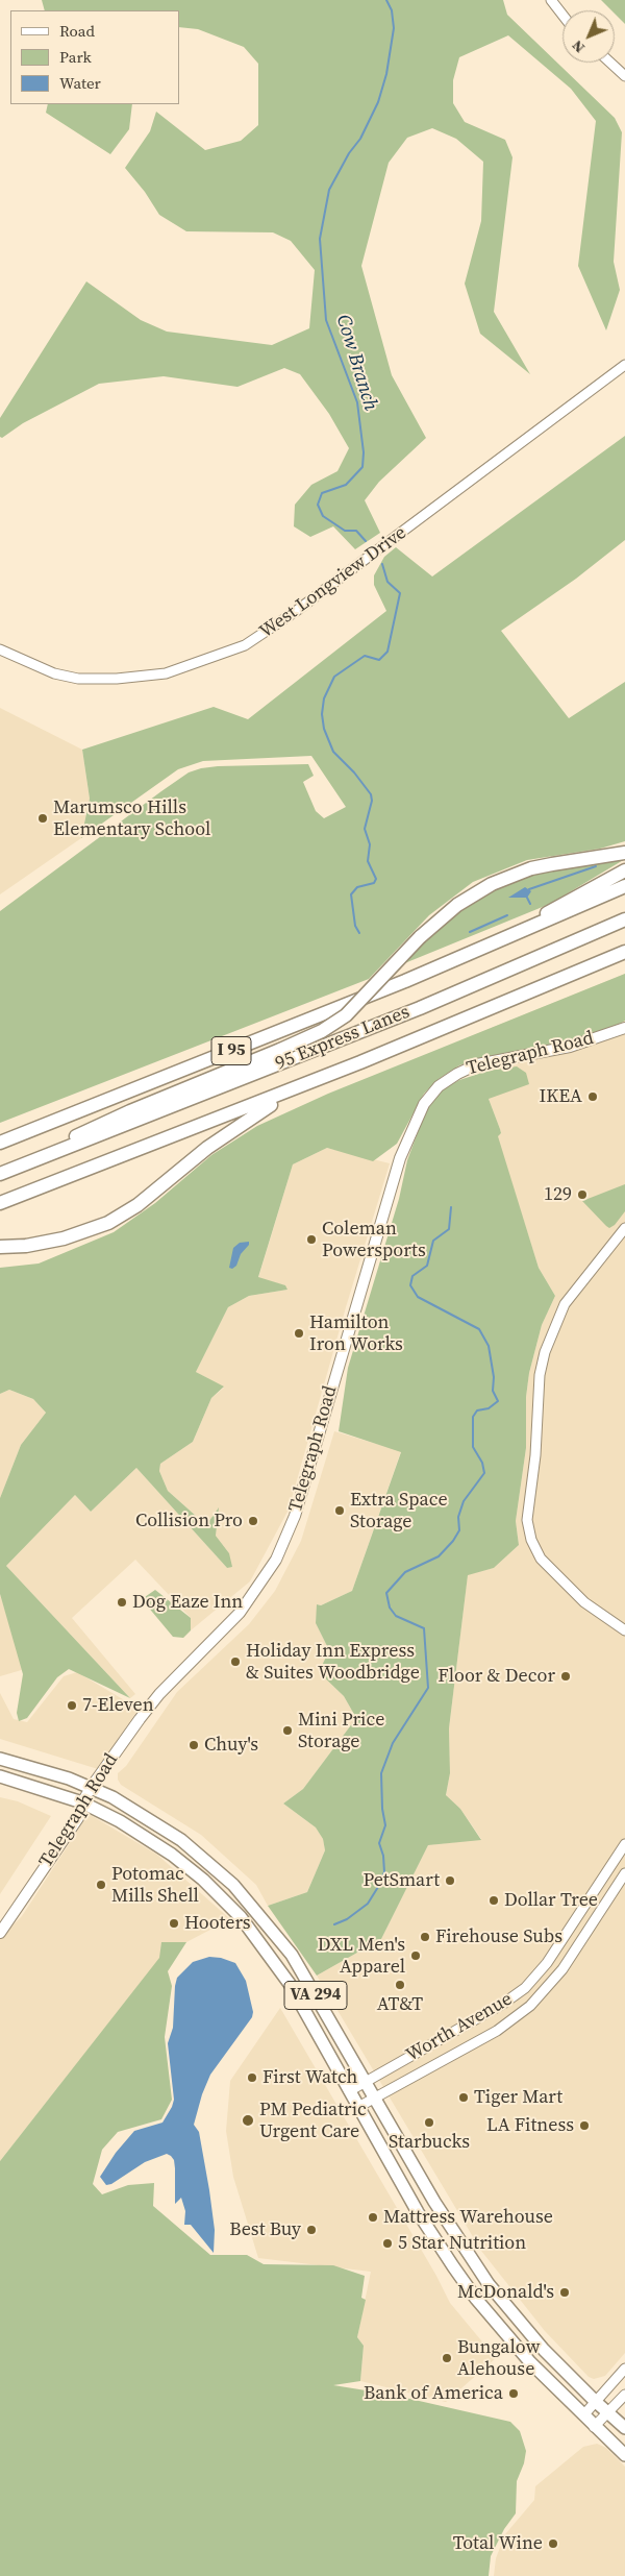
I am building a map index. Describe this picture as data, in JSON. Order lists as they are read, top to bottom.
{
  "streets": {
    "highway": ["95 Express Lanes", "I 95", "VA 294"],
    "main road": ["Telegraph Road"],
    "street": ["West Longview Drive", "Worth Avenue"]
  },
  "crossings": [
    ["Telegraph Road", "VA 294"],
    ["VA 294", "Worth Avenue"]
  ],
  "water": ["Cow Branch"],
  "places": [
    "Marumsco Hills Elementary School",
    "IKEA",
    "129",
    "Coleman Powersports",
    "Hamilton Iron Works",
    "Extra Space Storage",
    "Collision Pro",
    "Dog Eaze Inn",
    "Holiday Inn Express & Suites Woodbridge",
    "Floor & Decor",
    "7-Eleven",
    "Mini Price Storage",
    "Chuy's",
    "PetSmart",
    "Potomac Mills Shell",
    "Dollar Tree",
    "Hooters",
    "Firehouse Subs",
    "DXL Men's Apparel",
    "AT&T",
    "First Watch",
    "Tiger Mart",
    "PM Pediatric Urgent Care",
    "Starbucks",
    "LA Fitness",
    "Mattress Warehouse",
    "Best Buy",
    "5 Star Nutrition",
    "McDonald's",
    "Bungalow Alehouse",
    "Bank of America",
    "Total Wine"
  ],
  "legend": ["Road", "Park", "Water"],
  "north": "bottom left"
}
